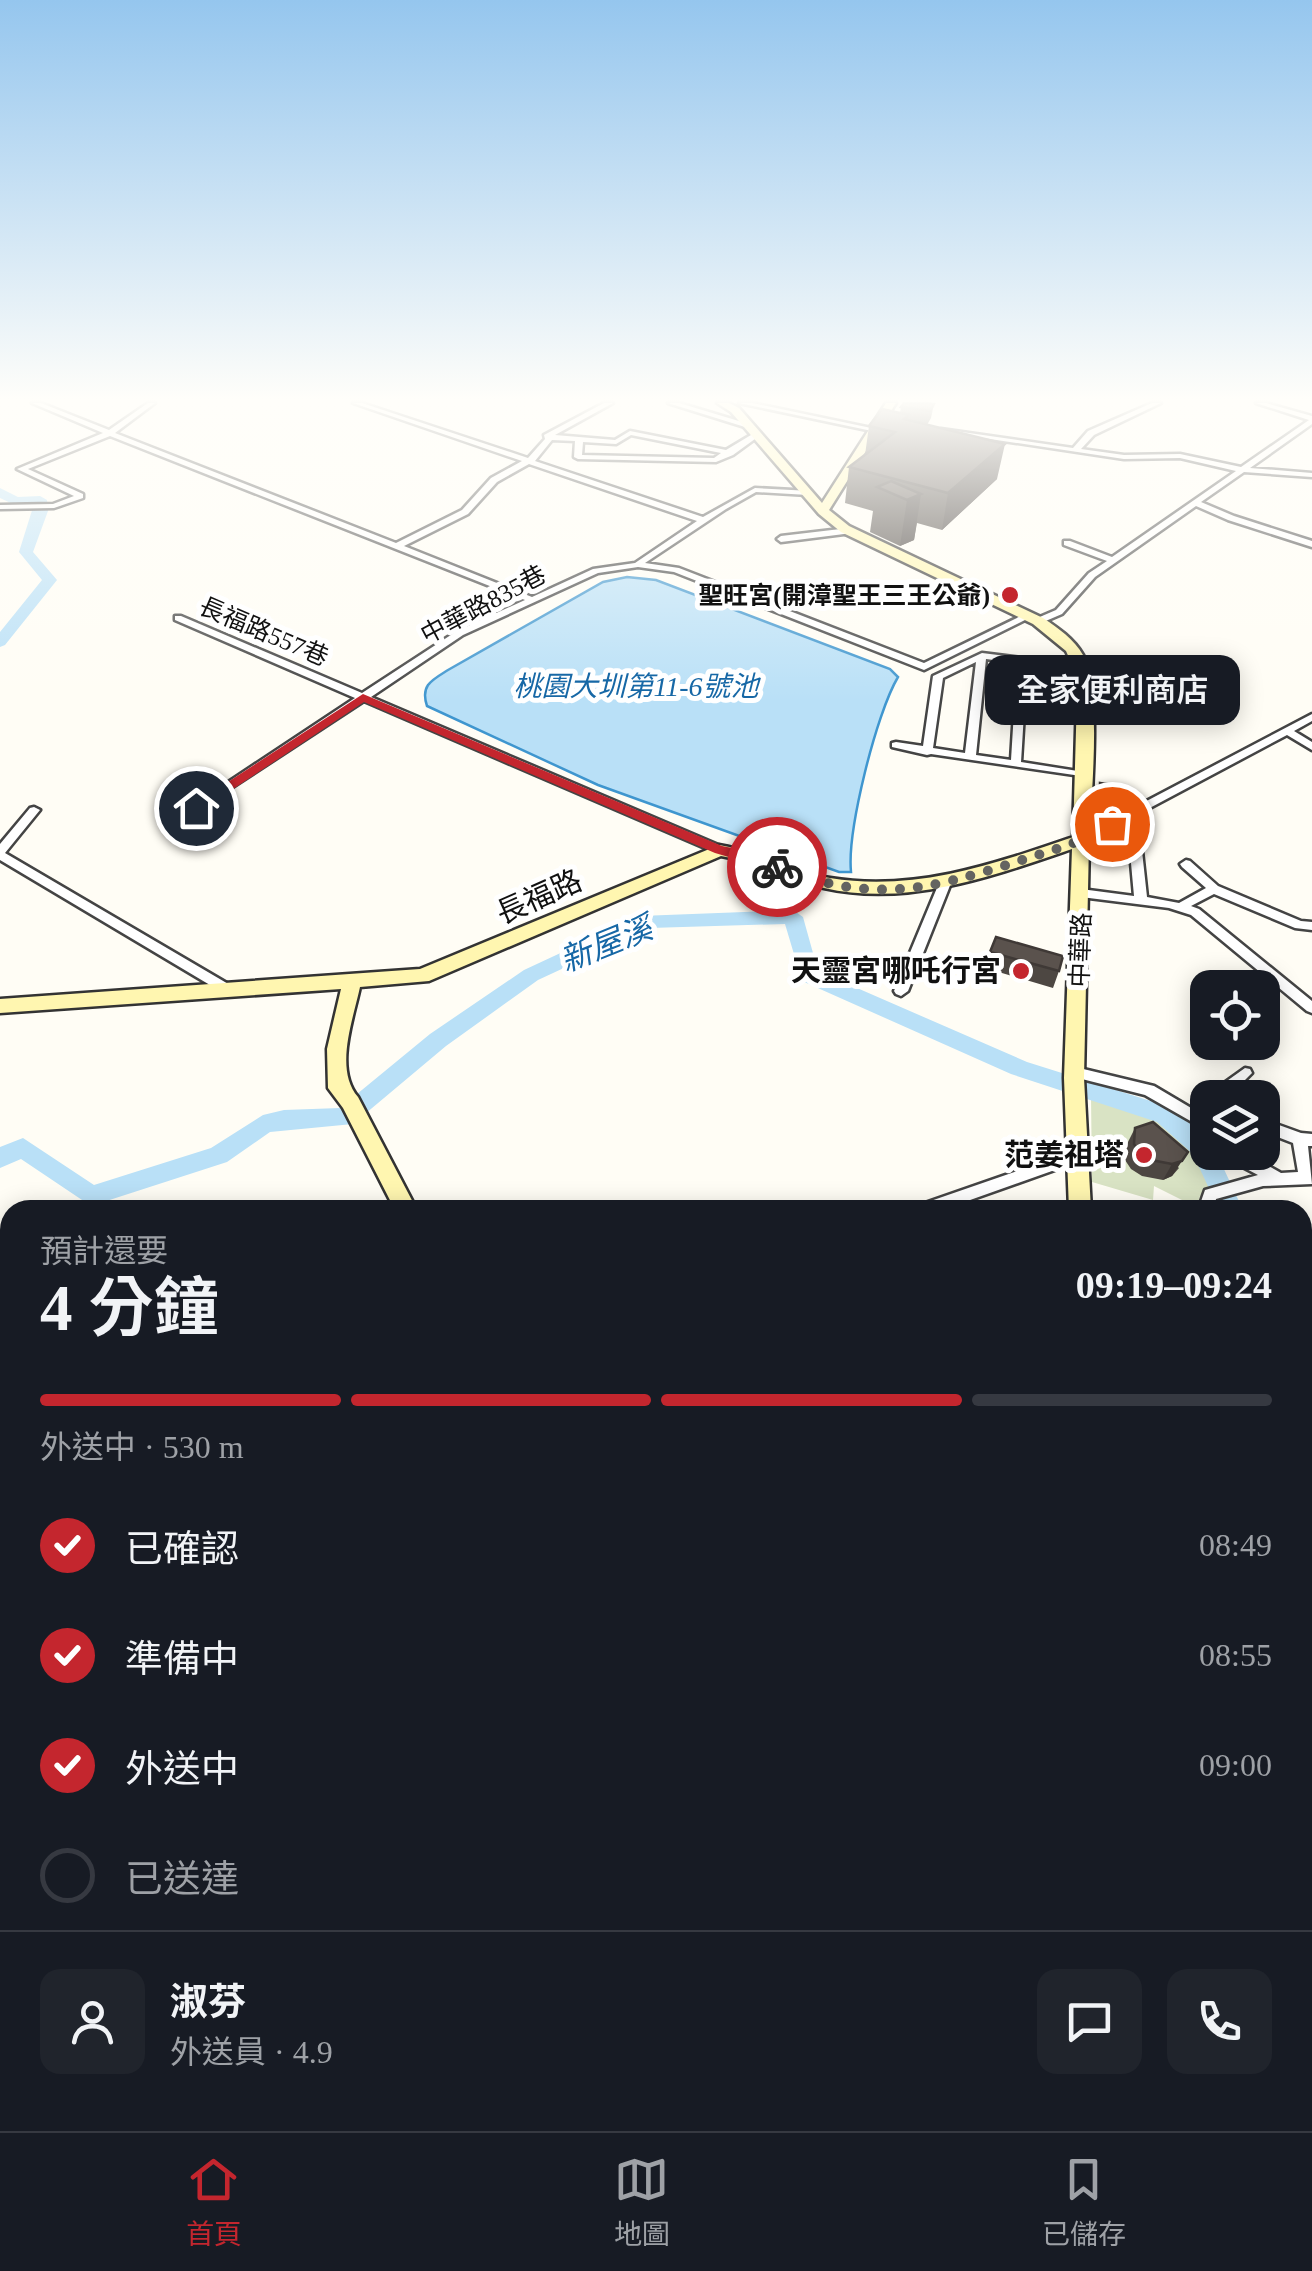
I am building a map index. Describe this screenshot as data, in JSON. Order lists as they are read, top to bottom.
{
  "streets": {
    "street": [
      "中華路835巷",
      "長福路557巷",
      "長福路",
      "中華路"
    ]
  },
  "crossings": [
    ["中華路835巷", "長福路557巷"],
    ["長福路557巷", "長福路"]
  ],
  "water": ["桃園大圳第11-6號池", "新屋溪"],
  "places": [
    "聖旺宮(開漳聖王三王公爺)",
    "全家便利商店",
    "天靈宮哪吒行宮",
    "范姜祖塔"
  ],
  "page": {
    "bubble": "全家便利商店",
    "heading": ["4 分鐘", "預計還要", "09:19–09:24"],
    "panel": ["淑芬", "外送員 · 4.9"],
    "bar": "外送中 · 530 m",
    "list": [
      ["已確認", "08:49"],
      ["準備中", "08:55"],
      ["外送中", "09:00"],
      "已送達"
    ],
    "tabs": ["首頁", "地圖", "已儲存"]
  }
}
